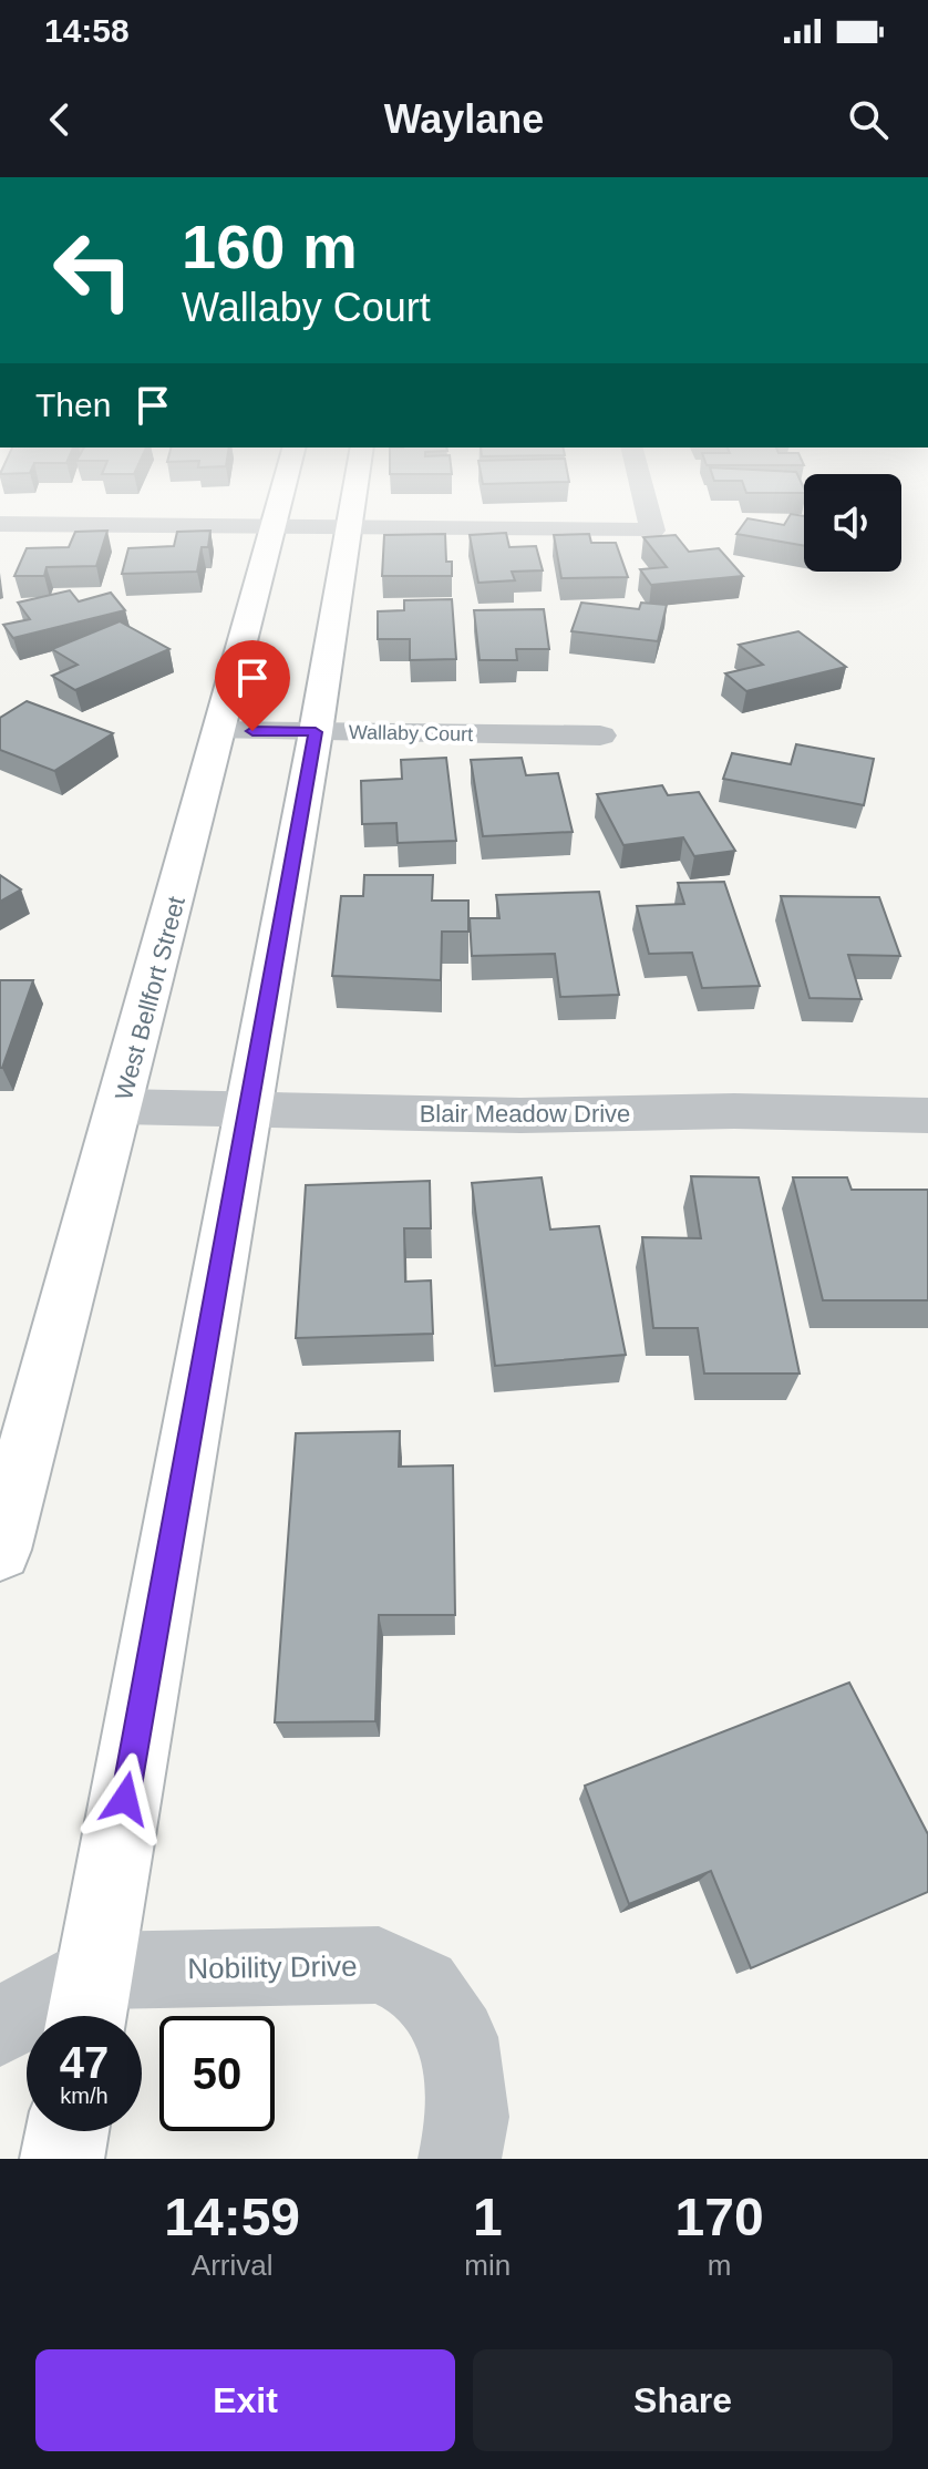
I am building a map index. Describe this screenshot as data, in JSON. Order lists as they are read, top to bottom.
{
  "streets": {
    "main road": ["West Bellfort Street"],
    "street": ["Wallaby Court", "Blair Meadow Drive", "Nobility Drive"]
  },
  "crossings": [
    ["Wallaby Court", "West Bellfort Street"],
    ["West Bellfort Street", "Blair Meadow Drive"]
  ],
  "page": {
    "status": "14:58",
    "header": "Waylane",
    "turn": ["160 m", "Wallaby Court"],
    "then": "Then",
    "speed": "47 km/h",
    "limit": "50",
    "eta": [
      "14:59",
      "Arrival",
      "1",
      "min",
      "170",
      "m"
    ],
    "buttons": ["Exit", "Share"]
  }
}
